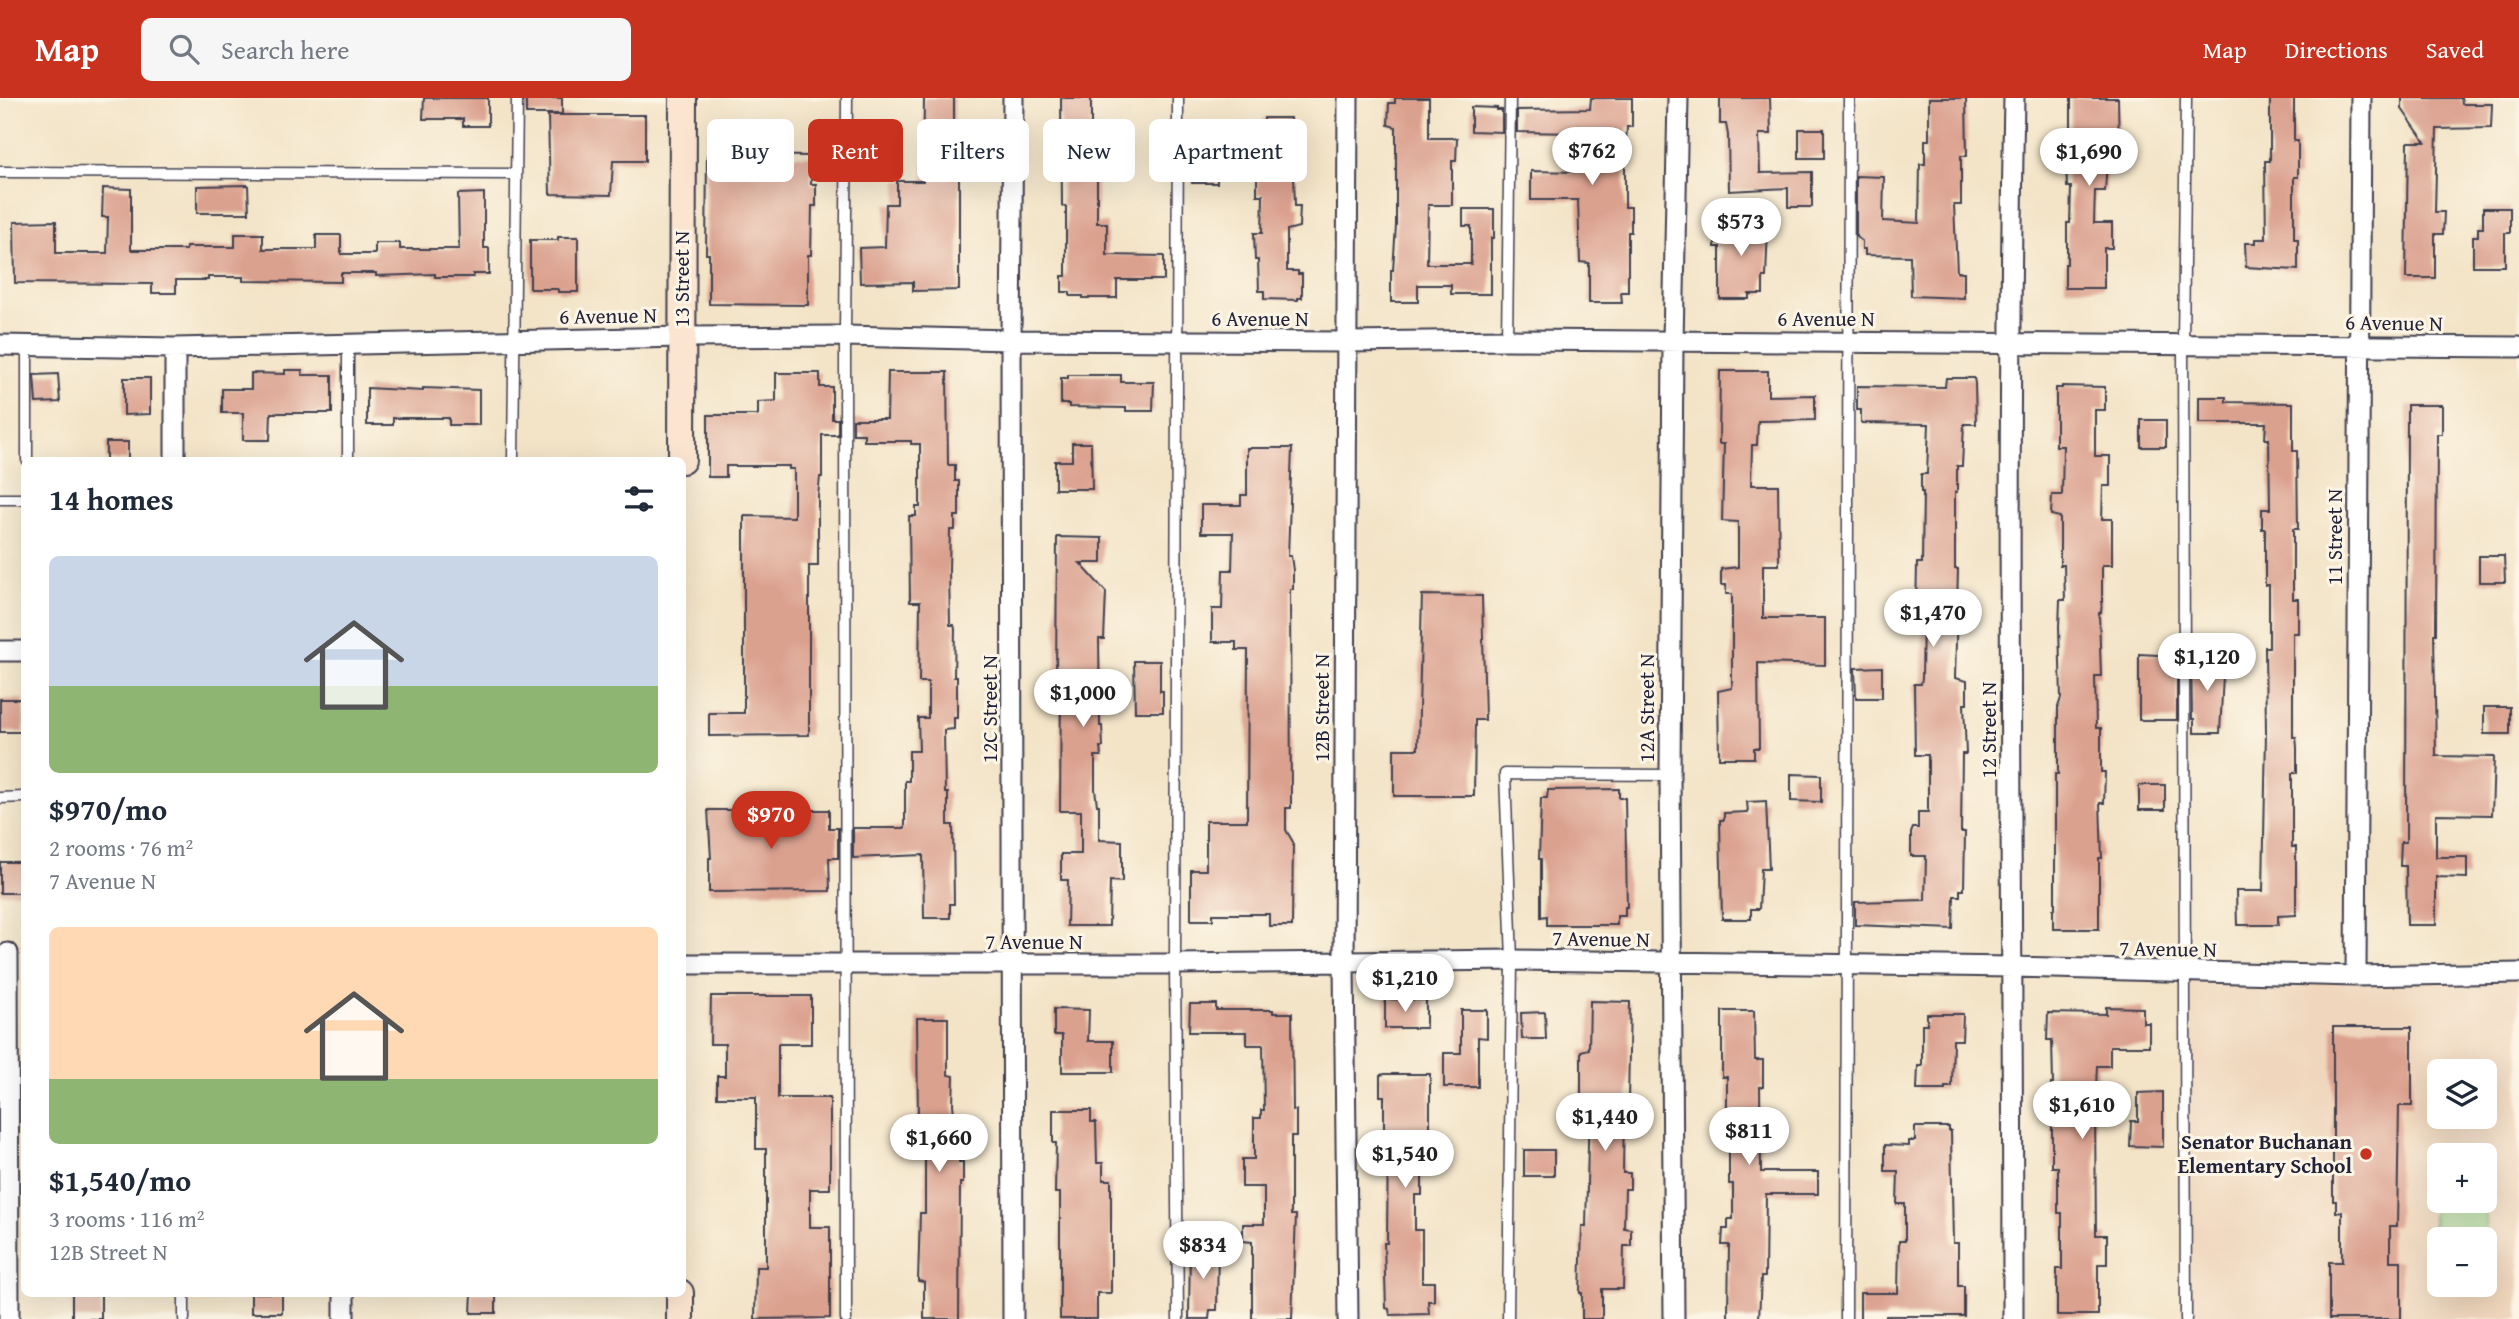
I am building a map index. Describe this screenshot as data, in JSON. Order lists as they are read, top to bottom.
{
  "streets": {
    "street": [
      "13 Street N",
      "6 Avenue N",
      "11 Street N",
      "12B Street N",
      "12A Street N",
      "12C Street N",
      "12 Street N",
      "7 Avenue N"
    ]
  },
  "crossings": [
    ["13 Street N", "6 Avenue N"],
    ["6 Avenue N", "11 Street N"],
    ["6 Avenue N", "12B Street N"],
    ["6 Avenue N", "12A Street N"],
    ["6 Avenue N", "12C Street N"],
    ["6 Avenue N", "12 Street N"],
    ["11 Street N", "7 Avenue N"],
    ["12B Street N", "7 Avenue N"],
    ["12A Street N", "7 Avenue N"],
    ["12C Street N", "7 Avenue N"],
    ["12 Street N", "7 Avenue N"]
  ],
  "places": ["Senator Buchanan Elementary School"],
  "page": {
    "header": "Map",
    "search": "Search here",
    "nav": ["Map", "Directions", "Saved"],
    "chip": [
      "Buy",
      "Rent",
      "Filters",
      "New",
      "Apartment"
    ],
    "price": [
      "$762",
      "$1,690",
      "$573",
      "$1,470",
      "$1,120",
      "$1,000",
      "$970",
      "$1,210",
      "$1,610",
      "$1,440",
      "$811",
      "$1,660",
      "$1,540",
      "$834"
    ],
    "heading": "14 homes",
    "list": [
      {
        "name": "$970/mo",
        "note": "2 rooms · 76 m² · 7 Avenue N"
      },
      {
        "name": "$1,540/mo",
        "note": "3 rooms · 116 m² · 12B Street N"
      }
    ],
    "map_buttons": ["+", "−"]
  }
}
